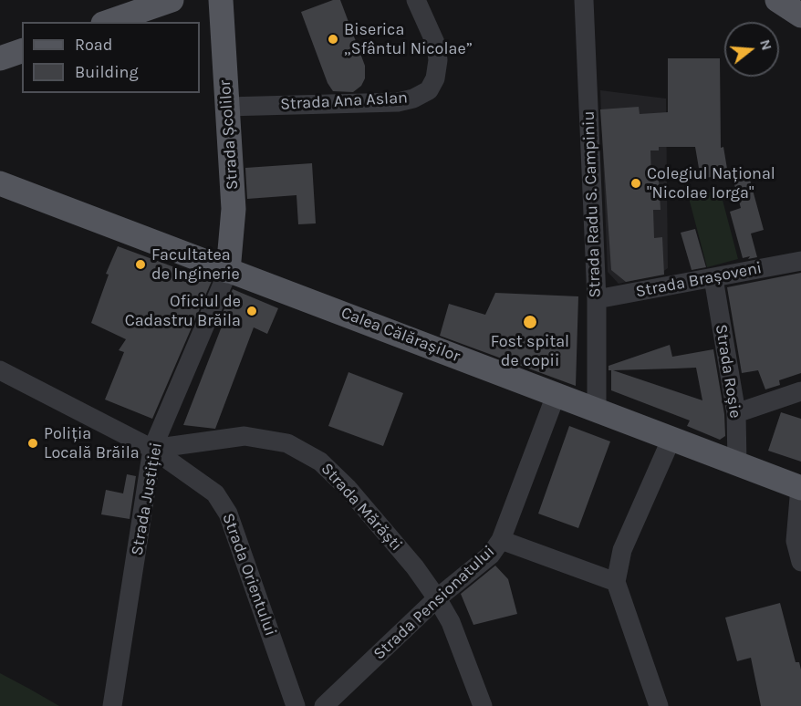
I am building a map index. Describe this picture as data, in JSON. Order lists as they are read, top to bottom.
{
  "streets": {
    "main road": ["Strada Școlilor", "Calea Călărașilor"],
    "street": [
      "Strada Ana Aslan",
      "Strada Radu S. Campiniu",
      "Strada Brașoveni",
      "Strada Roșie",
      "Strada Justiției",
      "Strada Mărăști",
      "Strada Orientului",
      "Strada Pensionatului"
    ]
  },
  "crossings": [
    ["Strada Ana Aslan", "Strada Școlilor"],
    ["Strada Școlilor", "Calea Călărașilor"],
    ["Strada Școlilor", "Strada Justiției"],
    ["Strada Radu S. Campiniu", "Strada Brașoveni"],
    ["Strada Radu S. Campiniu", "Calea Călărașilor"],
    ["Strada Brașoveni", "Strada Roșie"],
    ["Calea Călărașilor", "Strada Roșie"],
    ["Calea Călărașilor", "Strada Justiției"],
    ["Calea Călărașilor", "Strada Pensionatului"],
    ["Strada Justiției", "Strada Mărăști"],
    ["Strada Justiției", "Strada Orientului"],
    ["Strada Mărăști", "Strada Orientului"],
    ["Strada Mărăști", "Strada Pensionatului"]
  ],
  "places": [
    "Biserica „Sfântul Nicolae”",
    "Colegiul Național \"Nicolae Iorga\"",
    "Facultatea de Inginerie",
    "Oficiul de Cadastru Brăila",
    "Fost spital de copii",
    "Poliția Locală Brăila"
  ],
  "legend": ["Road", "Building"],
  "north": "right"
}
